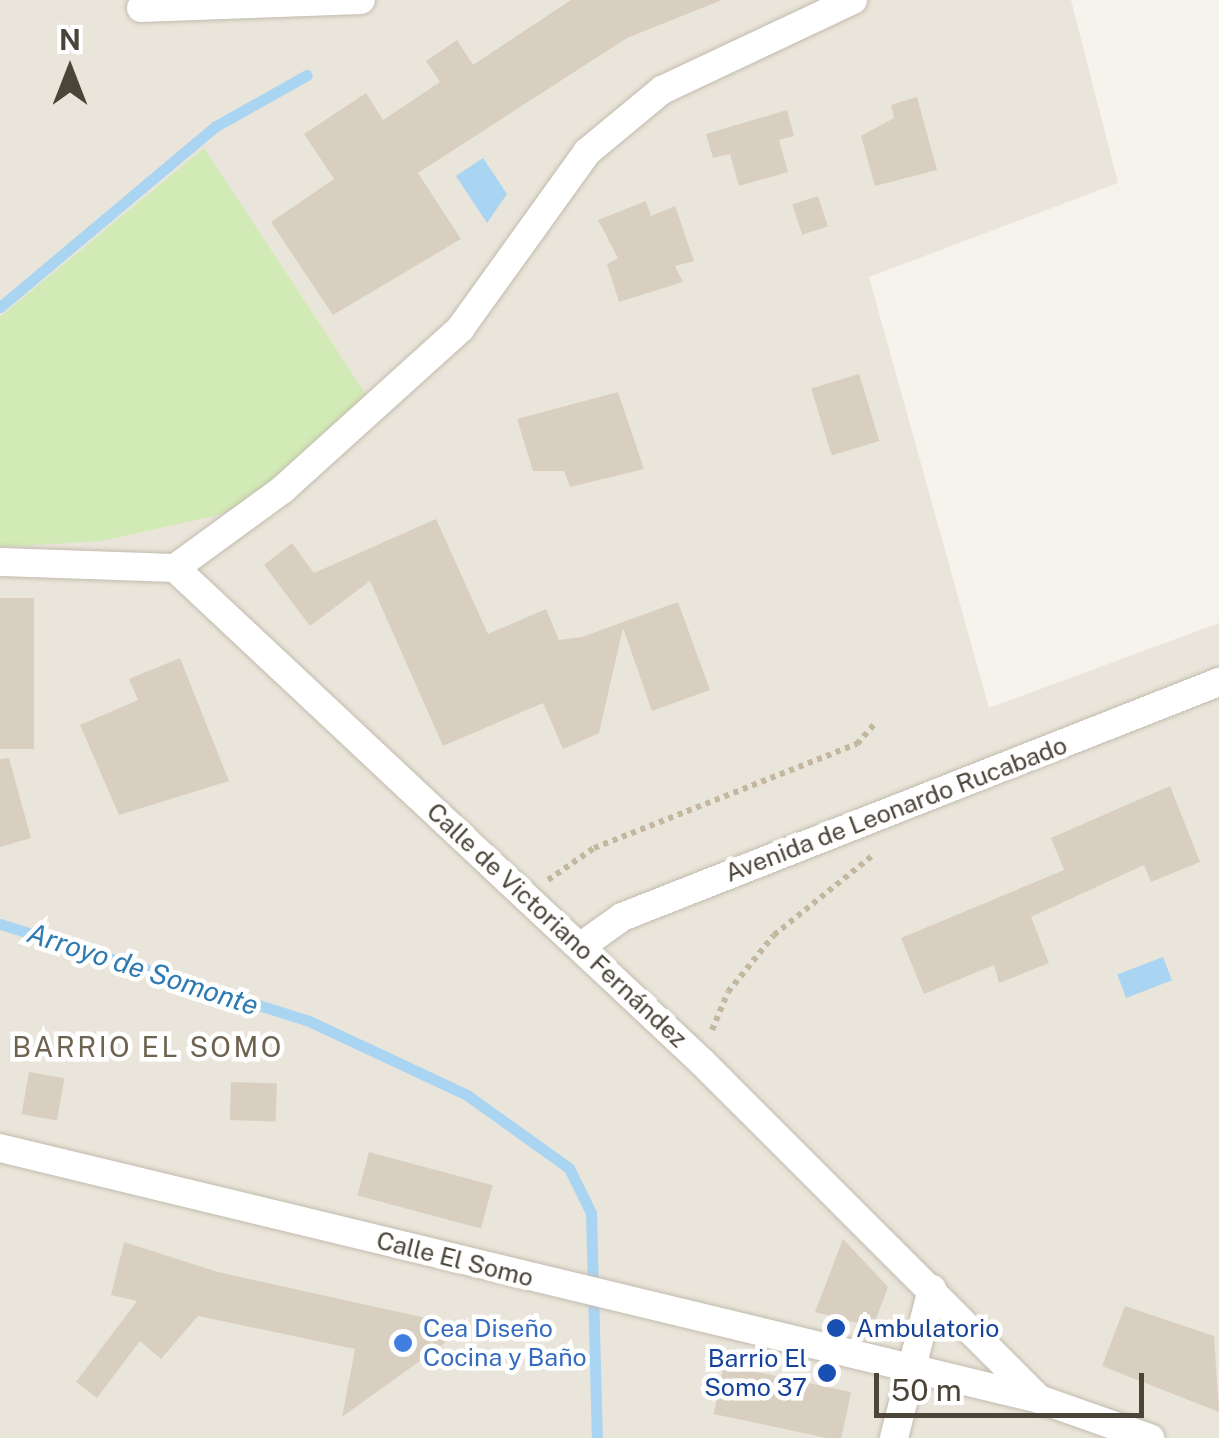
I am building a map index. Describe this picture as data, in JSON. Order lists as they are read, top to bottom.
{
  "streets": {
    "street": ["Avenida de Leonardo Rucabado", "Calle de Victoriano Fernández", "Calle El Somo"]
  },
  "crossings": [
    ["Avenida de Leonardo Rucabado", "Calle de Victoriano Fernández"],
    ["Calle de Victoriano Fernández", "Calle El Somo"]
  ],
  "districts": ["BARRIO EL SOMO"],
  "water": ["Arroyo de Somonte"],
  "places": ["Ambulatorio", "Cea Diseño Cocina y Baño", "Barrio El Somo 37"],
  "scale_bar": "50 m",
  "north": "top"
}
